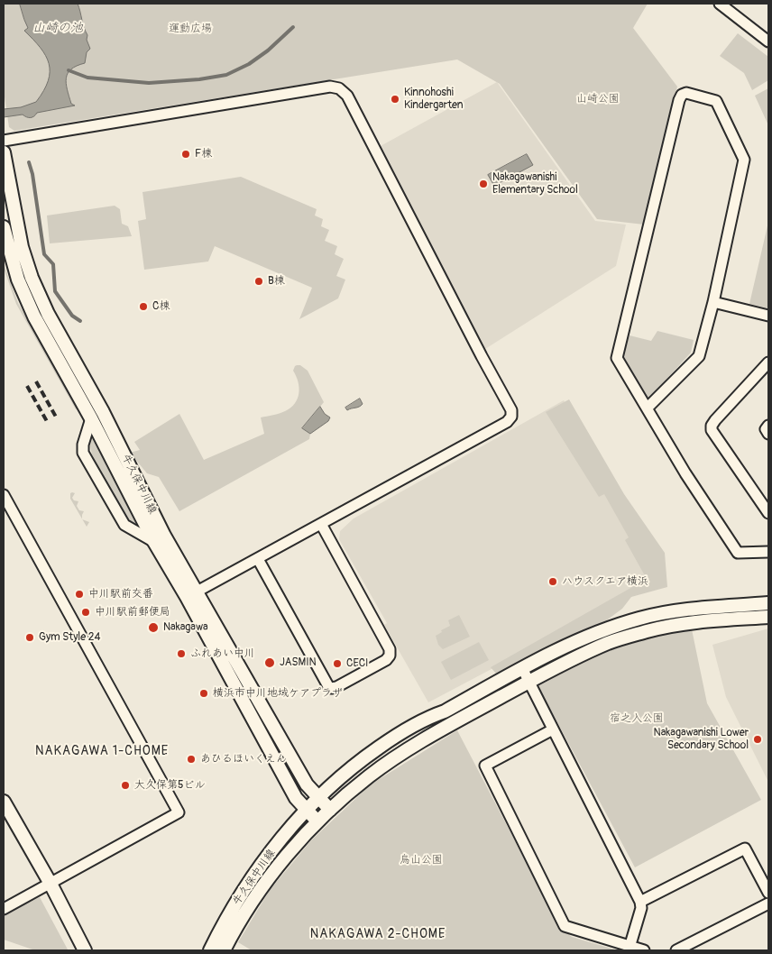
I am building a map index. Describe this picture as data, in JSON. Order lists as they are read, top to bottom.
{
  "streets": {
    "street": ["牛久保中川線"]
  },
  "districts": ["NAKAGAWA 1-CHOME", "NAKAGAWA 2-CHOME"],
  "water": ["山崎の池"],
  "parks": [
    "運動広場",
    "山崎公園",
    "宿之入公園",
    "烏山公園"
  ],
  "places": [
    "Kinnohoshi Kindergarten",
    "F棟",
    "Nakagawanishi Elementary School",
    "B棟",
    "C棟",
    "ハウスクエア横浜",
    "中川駅前交番",
    "中川駅前郵便局",
    "Nakagawa",
    "Gym Style 24",
    "ふれあい中川",
    "JASMIN",
    "CECI",
    "横浜市中川地域ケアプラザ",
    "Nakagawanishi Lower Secondary School",
    "あひるほいくえん",
    "大久保第5ビル"
  ]
}
